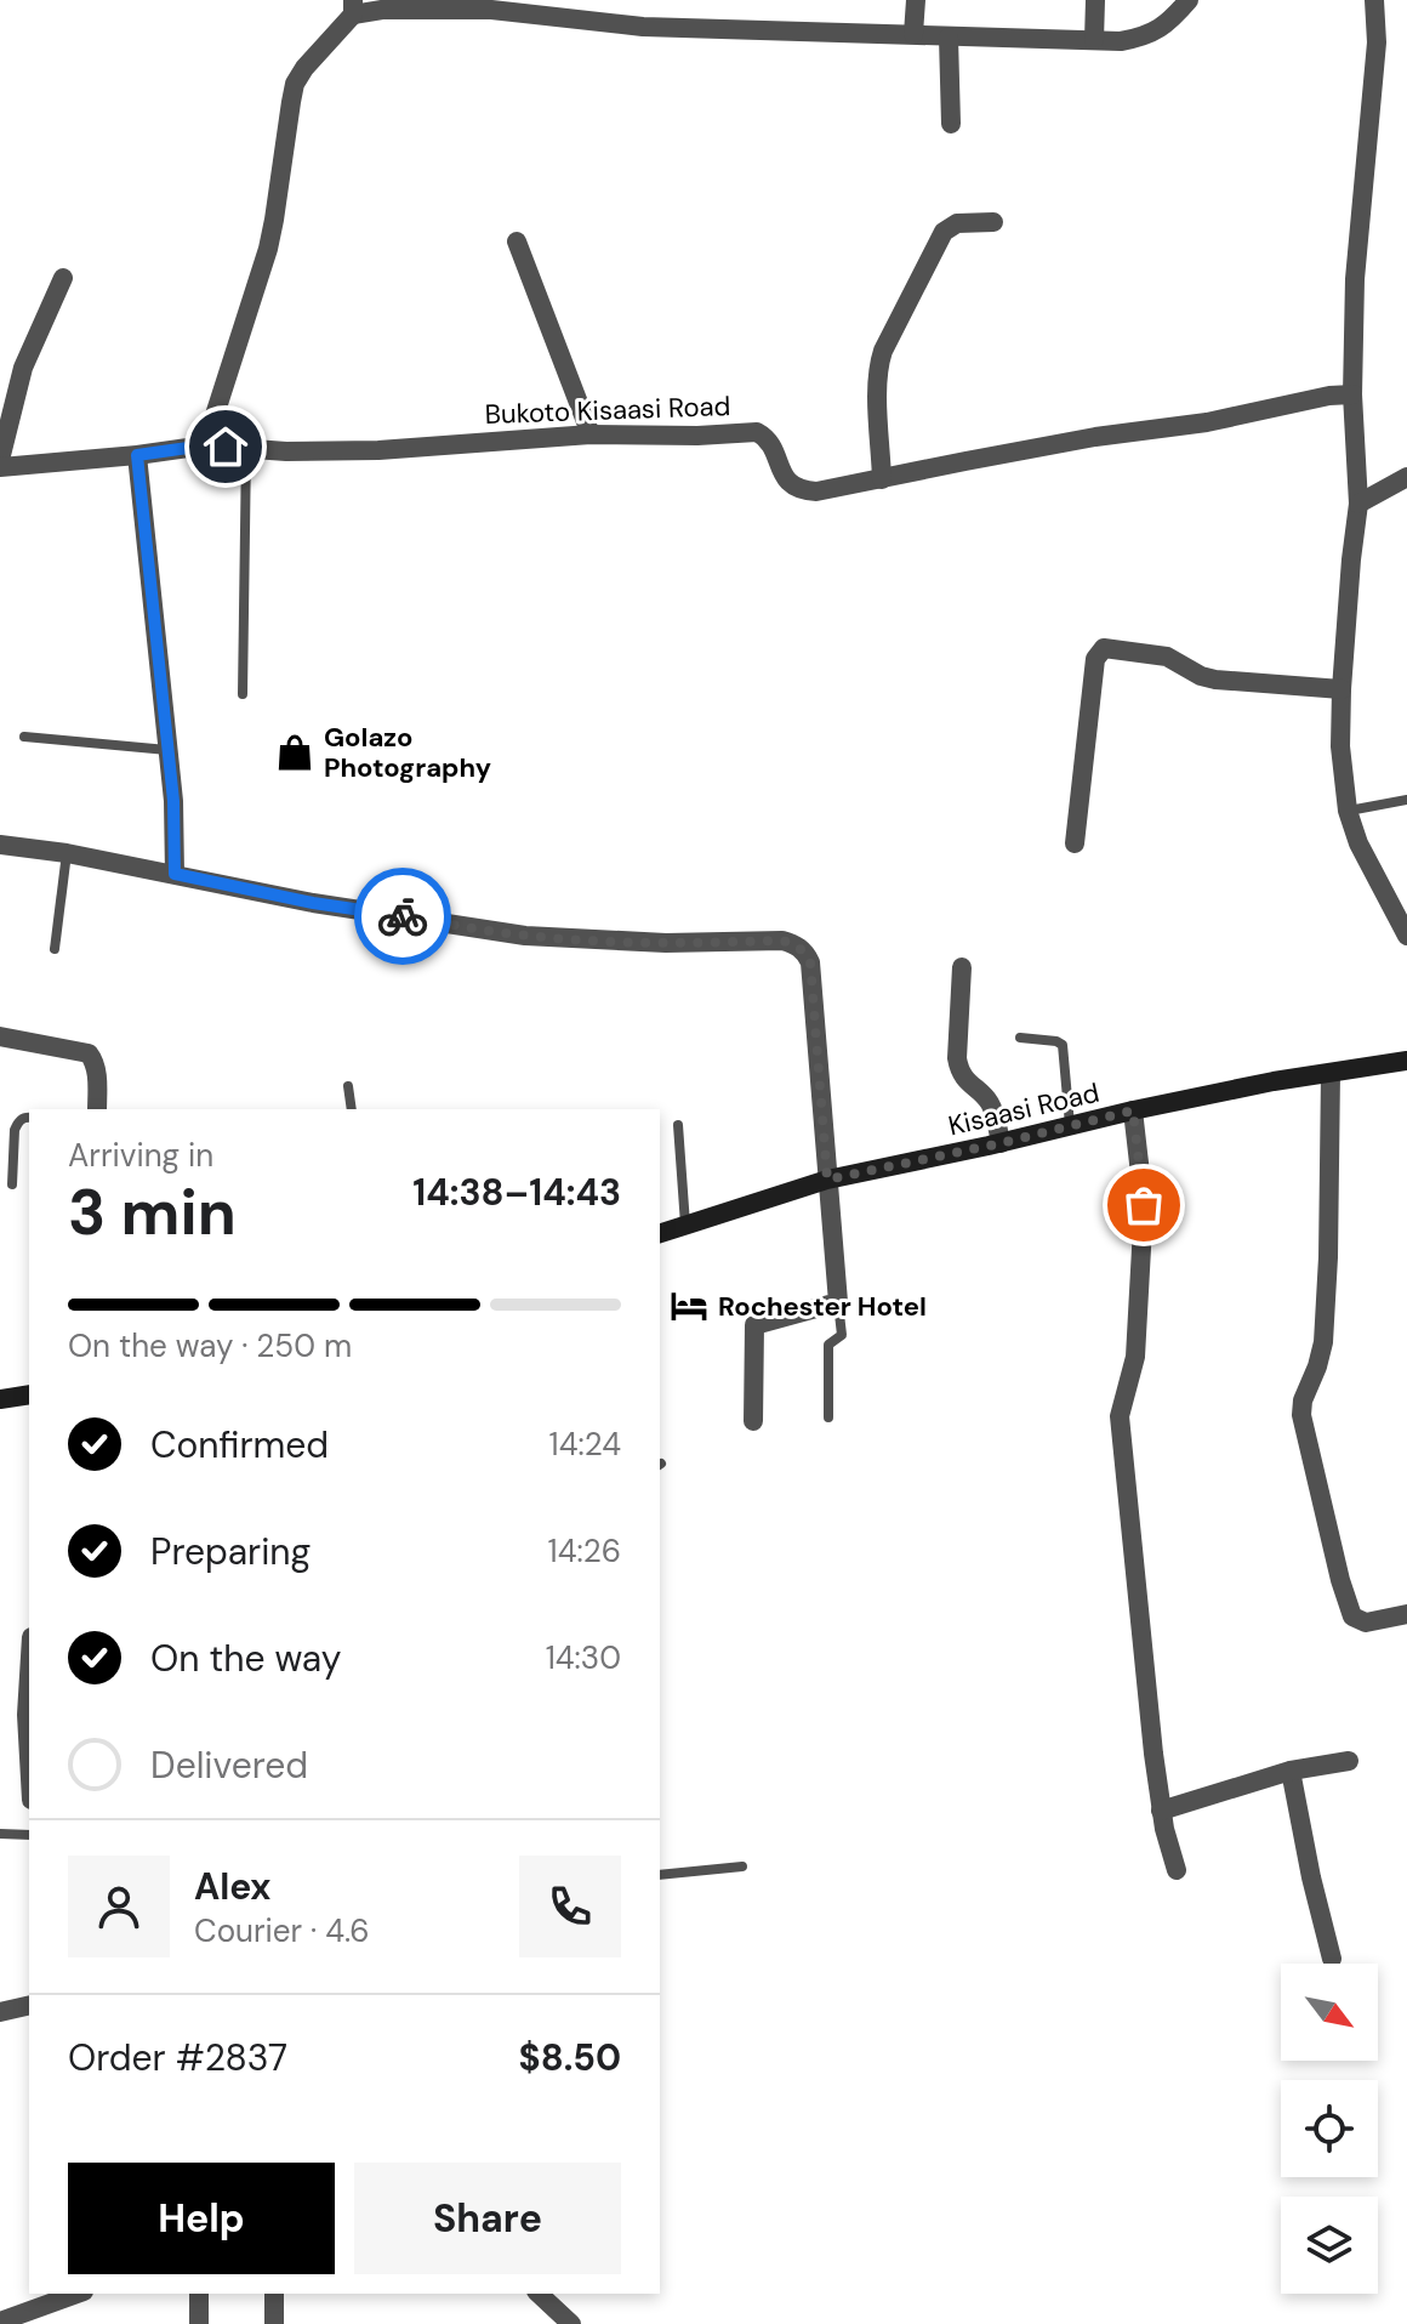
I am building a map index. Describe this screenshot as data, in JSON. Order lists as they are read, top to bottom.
{
  "streets": {
    "main road": ["Kisaasi Road"],
    "street": ["Bukoto Kisaasi Road"]
  },
  "places": {
    "shop": ["Golazo Photography"],
    "hotel": ["Rochester Hotel"]
  },
  "north": "bottom right",
  "page": {
    "heading": ["3 min", "Arriving in", "14:38–14:43"],
    "panel": [
      "Alex",
      "Courier · 4.6",
      "Order #2837",
      "$8.50"
    ],
    "bar": "On the way · 250 m",
    "list": [
      ["Confirmed", "14:24"],
      ["Preparing", "14:26"],
      ["On the way", "14:30"],
      "Delivered"
    ],
    "buttons": ["Help", "Share"]
  }
}
